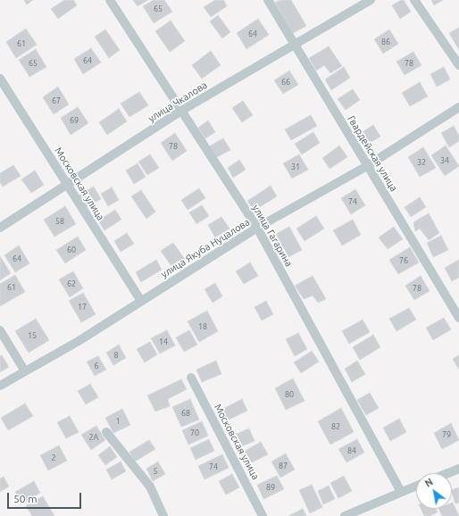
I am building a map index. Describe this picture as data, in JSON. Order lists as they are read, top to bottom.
{
  "streets": {
    "street": [
      "улица Чкалова",
      "Гвардейская улица",
      "Московская улица",
      "улица Гагарина",
      "улица Якуба Нуцалова"
    ]
  },
  "crossings": [
    ["улица Чкалова", "Гвардейская улица"],
    ["улица Чкалова", "Московская улица"],
    ["улица Чкалова", "улица Гагарина"],
    ["Гвардейская улица", "улица Якуба Нуцалова"],
    ["Московская улица", "улица Якуба Нуцалова"],
    ["улица Гагарина", "улица Якуба Нуцалова"]
  ],
  "house_numbers": [
    "65",
    "64",
    "86",
    "61",
    "64",
    "65",
    "78",
    "66",
    "67",
    "69",
    "78",
    "34",
    "32",
    "31",
    "74",
    "58",
    "60",
    "64",
    "76",
    "62",
    "61",
    "78",
    "17",
    "18",
    "15",
    "14",
    "8",
    "6",
    "80",
    "68",
    "1",
    "82",
    "70",
    "79",
    "2А",
    "84",
    "2",
    "87",
    "74",
    "5",
    "89"
  ],
  "scale_bar": "50 m",
  "north": "top left"
}
